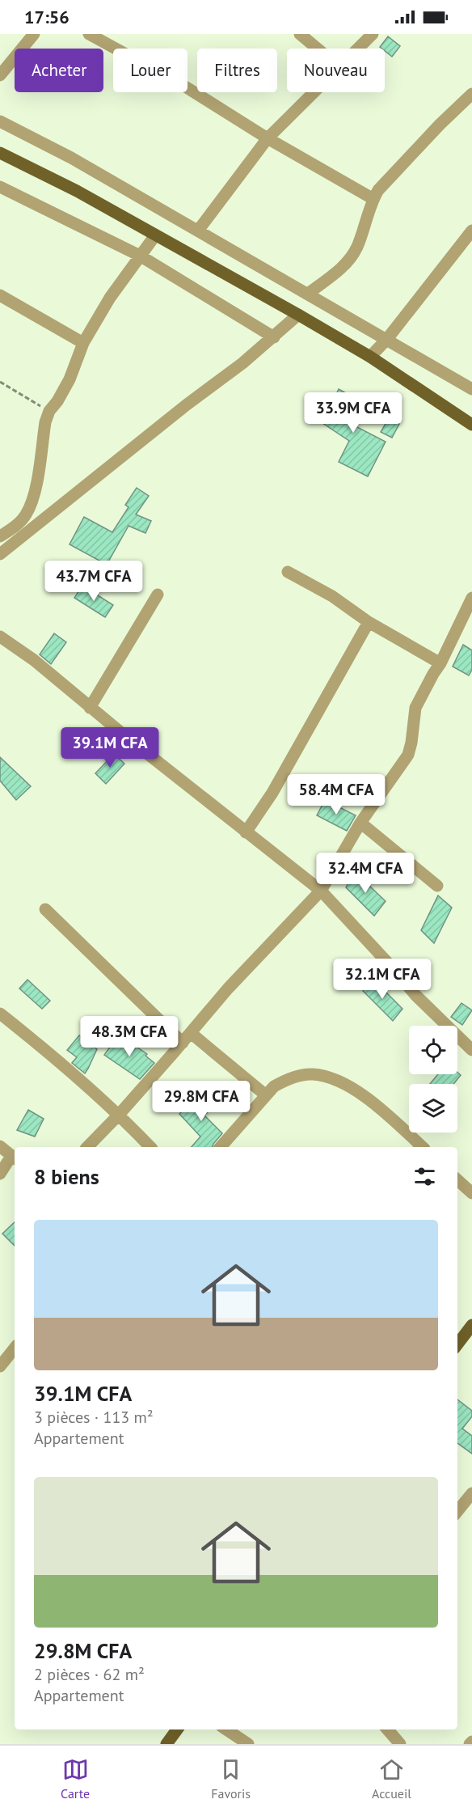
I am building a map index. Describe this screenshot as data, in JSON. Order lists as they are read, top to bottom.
{
  "page": {
    "status": "17:56",
    "chip": [
      "Acheter",
      "Louer",
      "Filtres",
      "Nouveau"
    ],
    "price": [
      "33.9M CFA",
      "43.7M CFA",
      "39.1M CFA",
      "58.4M CFA",
      "32.4M CFA",
      "32.1M CFA",
      "48.3M CFA",
      "29.8M CFA"
    ],
    "heading": "8 biens",
    "list": [
      {
        "name": "39.1M CFA",
        "note": "3 pièces · 113 m² · Appartement"
      },
      {
        "name": "29.8M CFA",
        "note": "2 pièces · 62 m² · Appartement"
      }
    ],
    "tabs": ["Carte", "Favoris", "Accueil"]
  }
}
